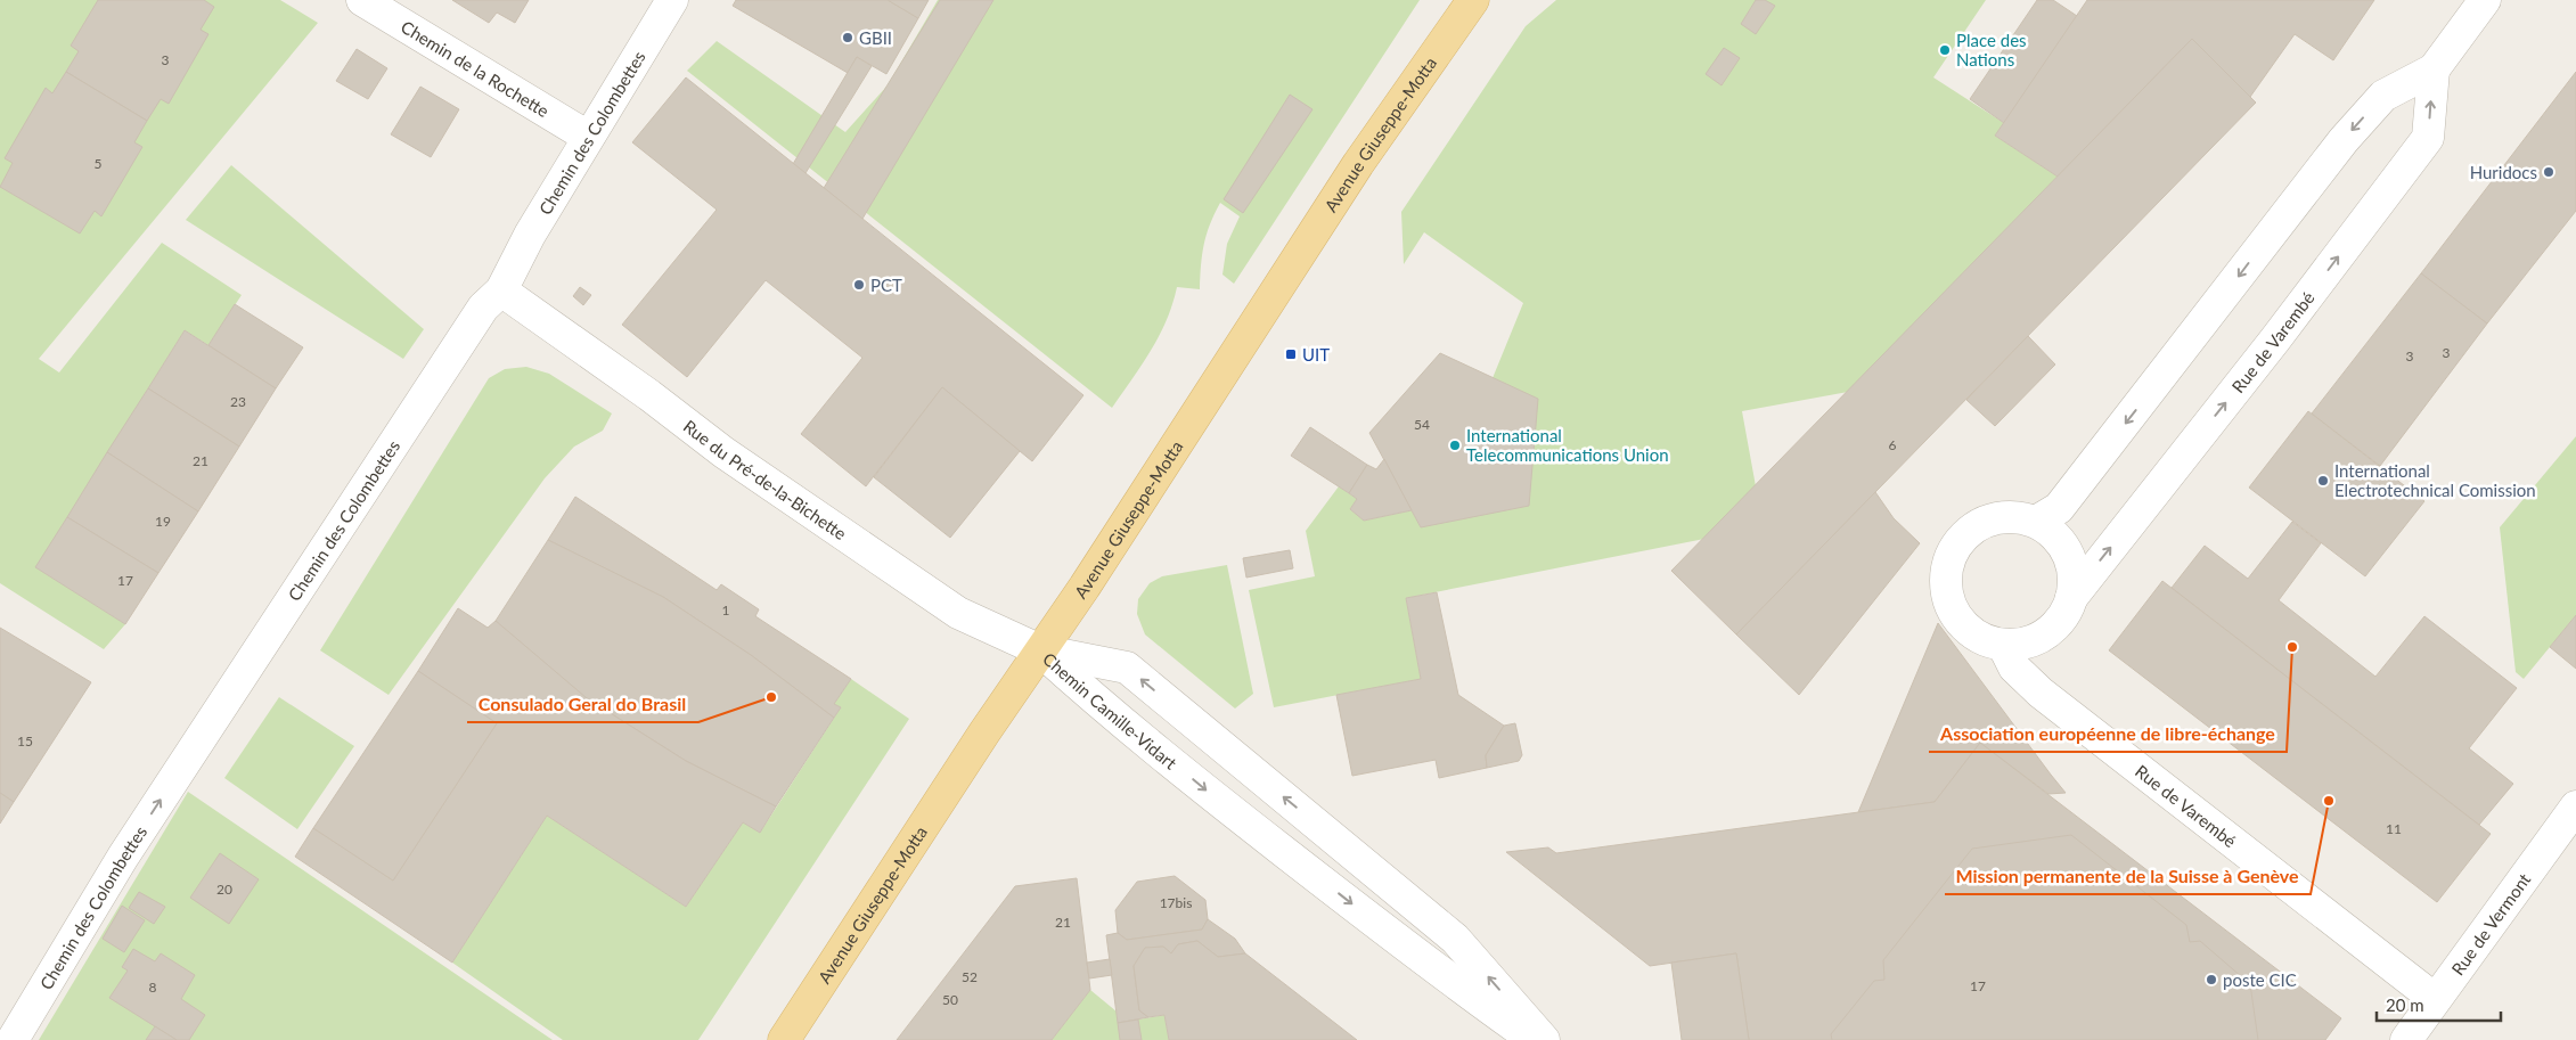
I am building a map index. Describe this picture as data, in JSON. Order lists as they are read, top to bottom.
{
  "streets": {
    "main road": ["Avenue Giuseppe-Motta"],
    "street": [
      "Chemin de la Rochette",
      "Chemin des Colombettes",
      "Rue de Varembé",
      "Rue du Pré-de-la-Bichette",
      "Chemin Camille-Vidart",
      "Rue de Vermont"
    ]
  },
  "crossings": [
    ["Chemin de la Rochette", "Chemin des Colombettes"],
    ["Chemin des Colombettes", "Rue du Pré-de-la-Bichette"],
    ["Avenue Giuseppe-Motta", "Rue du Pré-de-la-Bichette"],
    ["Avenue Giuseppe-Motta", "Chemin Camille-Vidart"],
    ["Rue de Varembé", "Rue de Vermont"],
    ["Rue du Pré-de-la-Bichette", "Chemin Camille-Vidart"]
  ],
  "one_way": ["Chemin des Colombettes"],
  "places": {
    "other": [
      "GBII",
      "Place des Nations",
      "Huridocs",
      "PCT",
      "International Telecommunications Union",
      "International Electrotechnical Comission",
      "Association européenne de libre-échange",
      "Consulado Geral do Brasil",
      "Mission permanente de la Suisse à Genève",
      "poste CIC"
    ],
    "transit": ["UIT"]
  },
  "house_numbers": [
    "3",
    "5",
    "3",
    "3",
    "23",
    "54",
    "6",
    "21",
    "19",
    "17",
    "1",
    "15",
    "11",
    "20",
    "17bis",
    "21",
    "52",
    "17",
    "8",
    "50"
  ],
  "scale_bar": "20 m"
}
